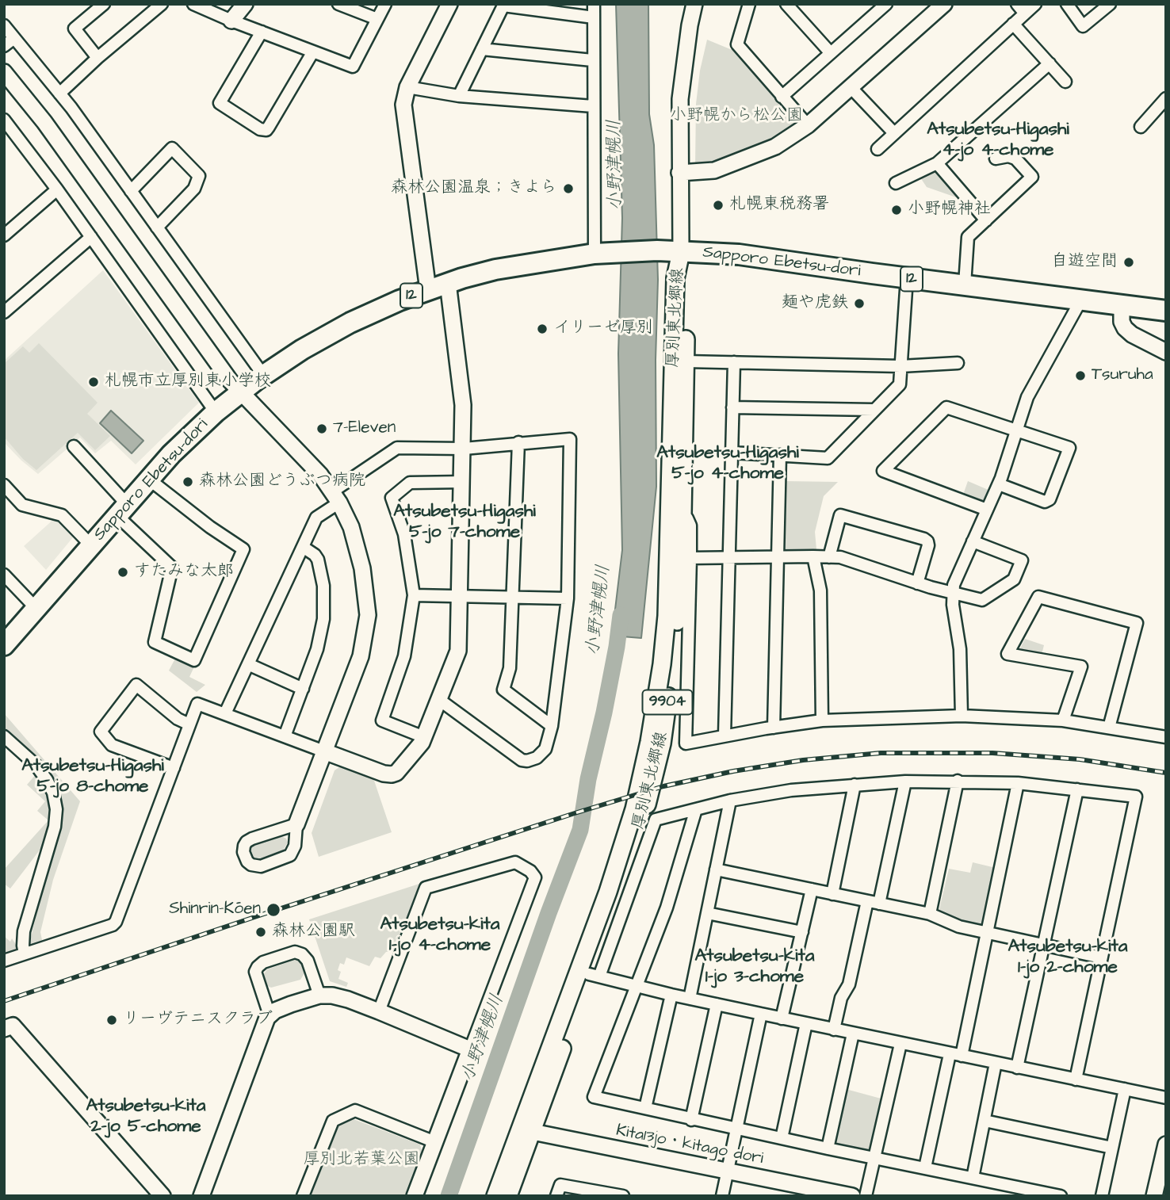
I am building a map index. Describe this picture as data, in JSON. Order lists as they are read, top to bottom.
{
  "streets": {
    "highway": ["Sapporo Ebetsu-dori", "12"],
    "main road": ["厚別東北郷線", "9904"],
    "street": ["Kita13jo・kitago dori"]
  },
  "crossings": [
    ["Sapporo Ebetsu-dori", "厚別東北郷線"],
    ["厚別東北郷線", "Kita13jo・kitago dori"]
  ],
  "districts": [
    "Atsubetsu-Higashi 4-jo 4-chome",
    "Atsubetsu-Higashi 5-jo 4-chome",
    "Atsubetsu-Higashi 5-jo 7-chome",
    "Atsubetsu-Higashi 5-jo 8-chome",
    "Atsubetsu-kita 1-jo 4-chome",
    "Atsubetsu-kita 1-jo 2-chome",
    "Atsubetsu-kita 1-jo 3-chome",
    "Atsubetsu-kita 2-jo 5-chome"
  ],
  "water": ["小野津幌川"],
  "parks": ["小野幌から松公園", "厚別北若葉公園"],
  "places": [
    "森林公園温泉；きよら",
    "札幌東税務署",
    "小野幌神社",
    "自遊空間",
    "麺や虎鉄",
    "イリーゼ厚別",
    "Tsuruha",
    "札幌市立厚別東小学校",
    "7-Eleven",
    "森林公園どうぶつ病院",
    "すたみな太郎",
    "Shinrin-Kōen",
    "森林公園駅",
    "リーヴテニスクラブ"
  ]
}
